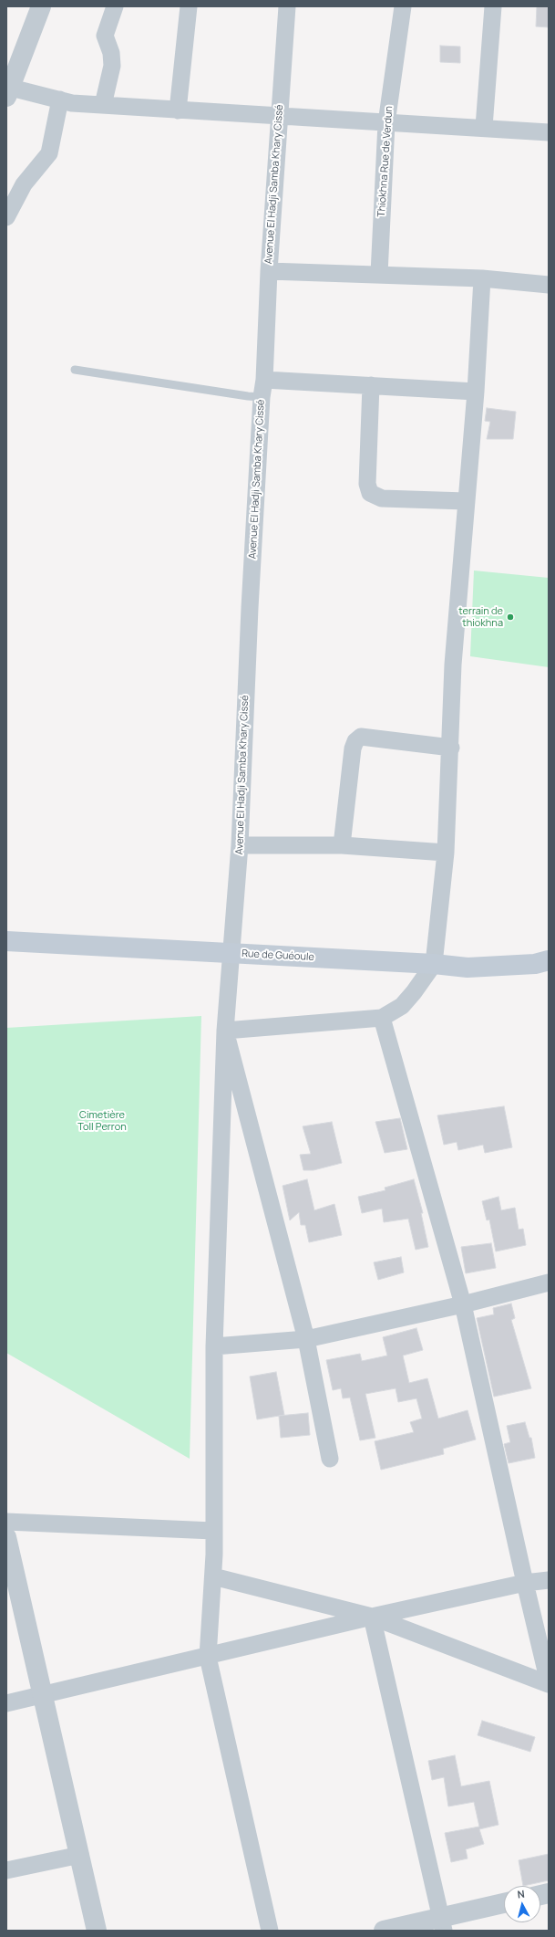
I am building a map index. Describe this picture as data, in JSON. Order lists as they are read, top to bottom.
{
  "streets": {
    "main road": ["Rue de Guéoule"],
    "street": ["Thiokhna Rue de Verdun", "Avenue El Hadji Samba Khary Cissé"]
  },
  "crossings": [
    ["Avenue El Hadji Samba Khary Cissé", "Rue de Guéoule"]
  ],
  "parks": ["Cimetière Toll Perron"],
  "places": ["terrain de thiokhna"],
  "north": "top"
}
